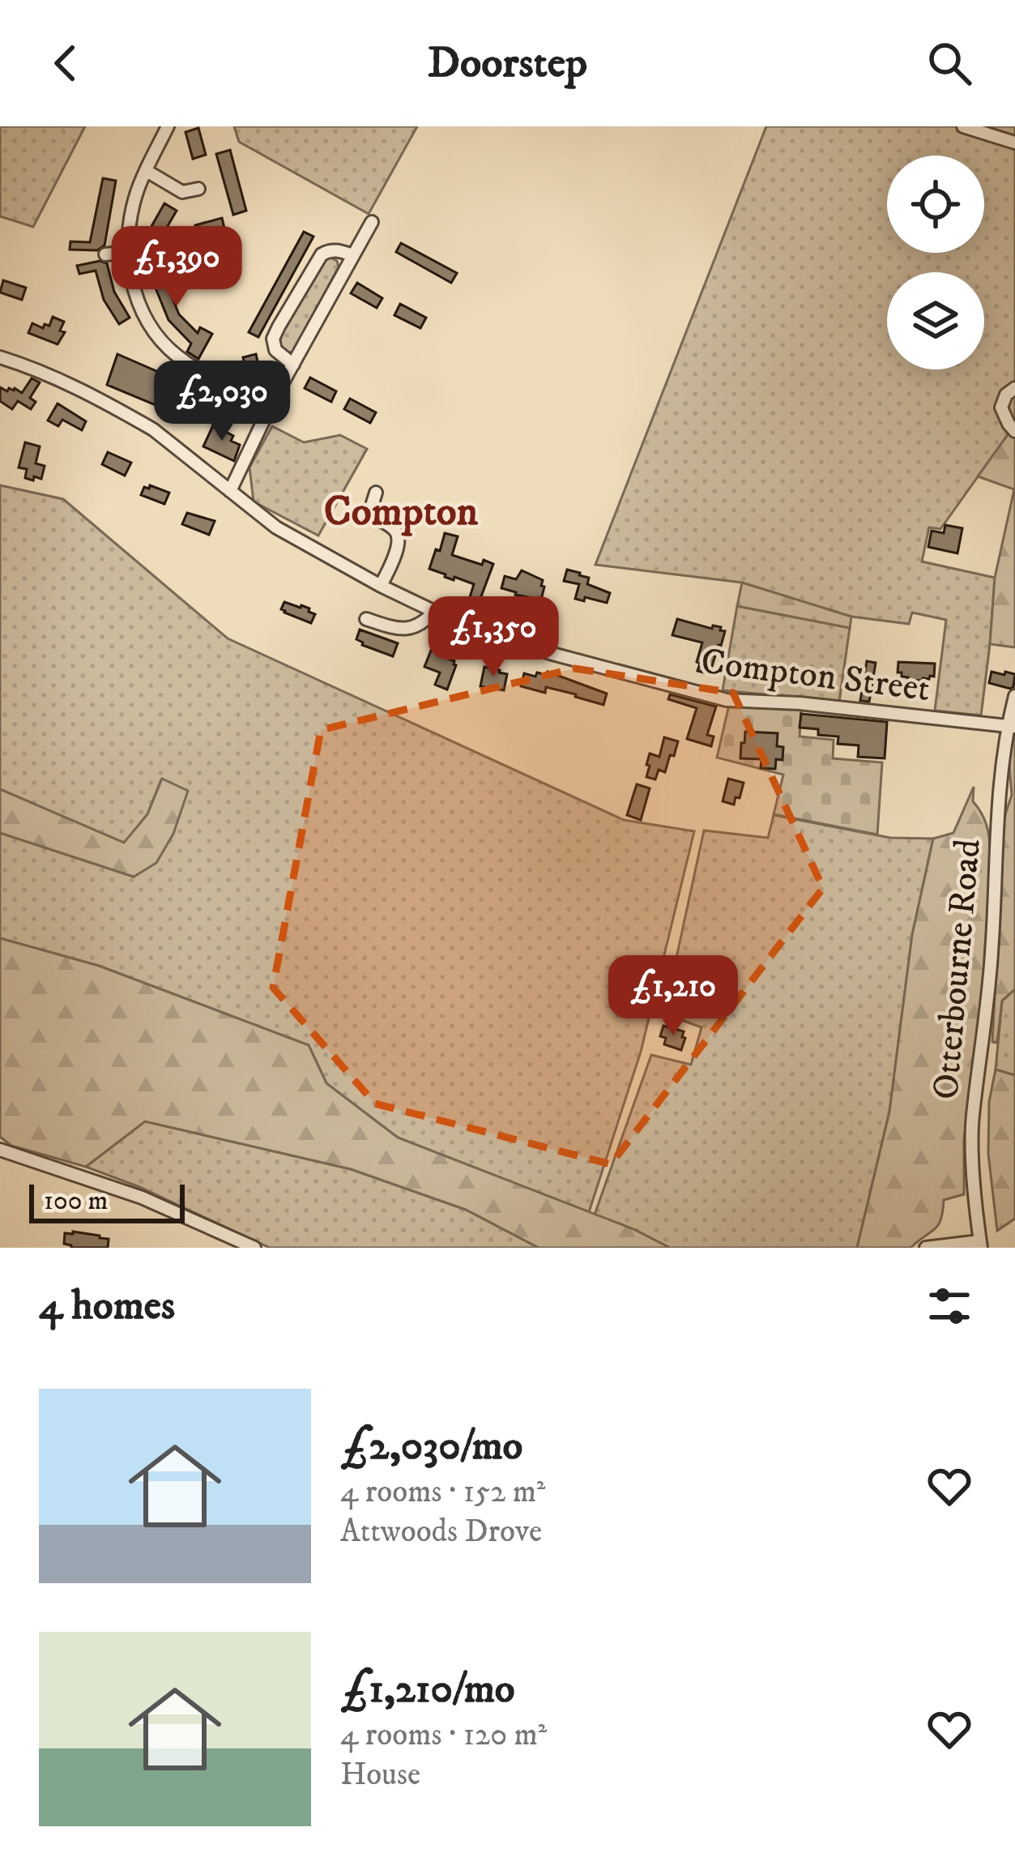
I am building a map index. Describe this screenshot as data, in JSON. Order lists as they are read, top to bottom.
{
  "streets": {
    "street": ["Compton Street", "Otterbourne Road"]
  },
  "crossings": [
    ["Compton Street", "Otterbourne Road"]
  ],
  "districts": ["Compton"],
  "scale_bar": "100 m",
  "page": {
    "header": "Doorstep",
    "price": [
      "£1,390",
      "£2,030",
      "£1,350",
      "£1,210"
    ],
    "scale": "100 m",
    "heading": "4 homes",
    "list": [
      {
        "name": "£2,030/mo",
        "note": "4 rooms · 152 m² · Attwoods Drove"
      },
      {
        "name": "£1,210/mo",
        "note": "4 rooms · 120 m² · House"
      }
    ]
  }
}
